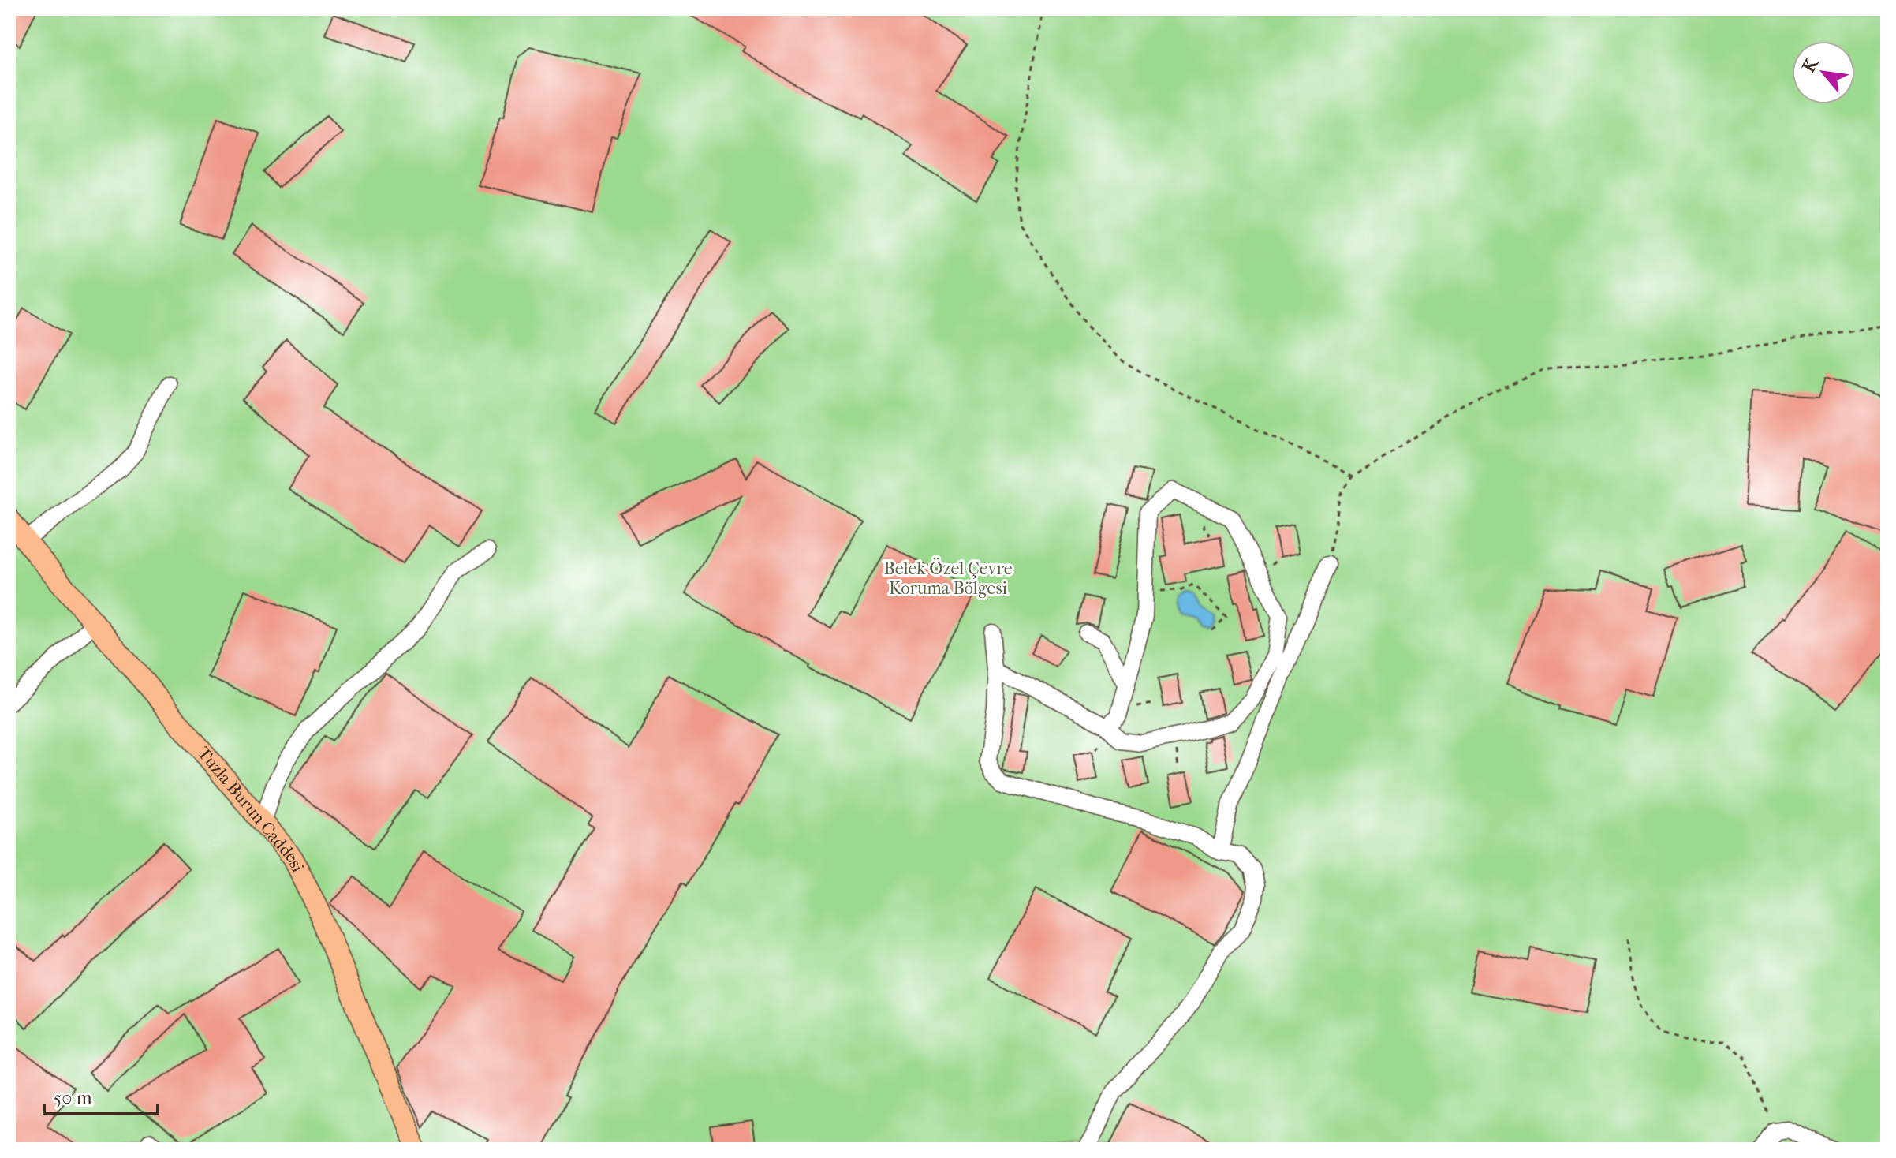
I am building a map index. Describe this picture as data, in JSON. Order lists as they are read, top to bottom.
{
  "streets": {
    "main road": ["Tuzla Burun Caddesi"]
  },
  "parks": ["Belek Özel Çevre Koruma Bölgesi"],
  "scale_bar": "50 m",
  "north": "top left"
}
